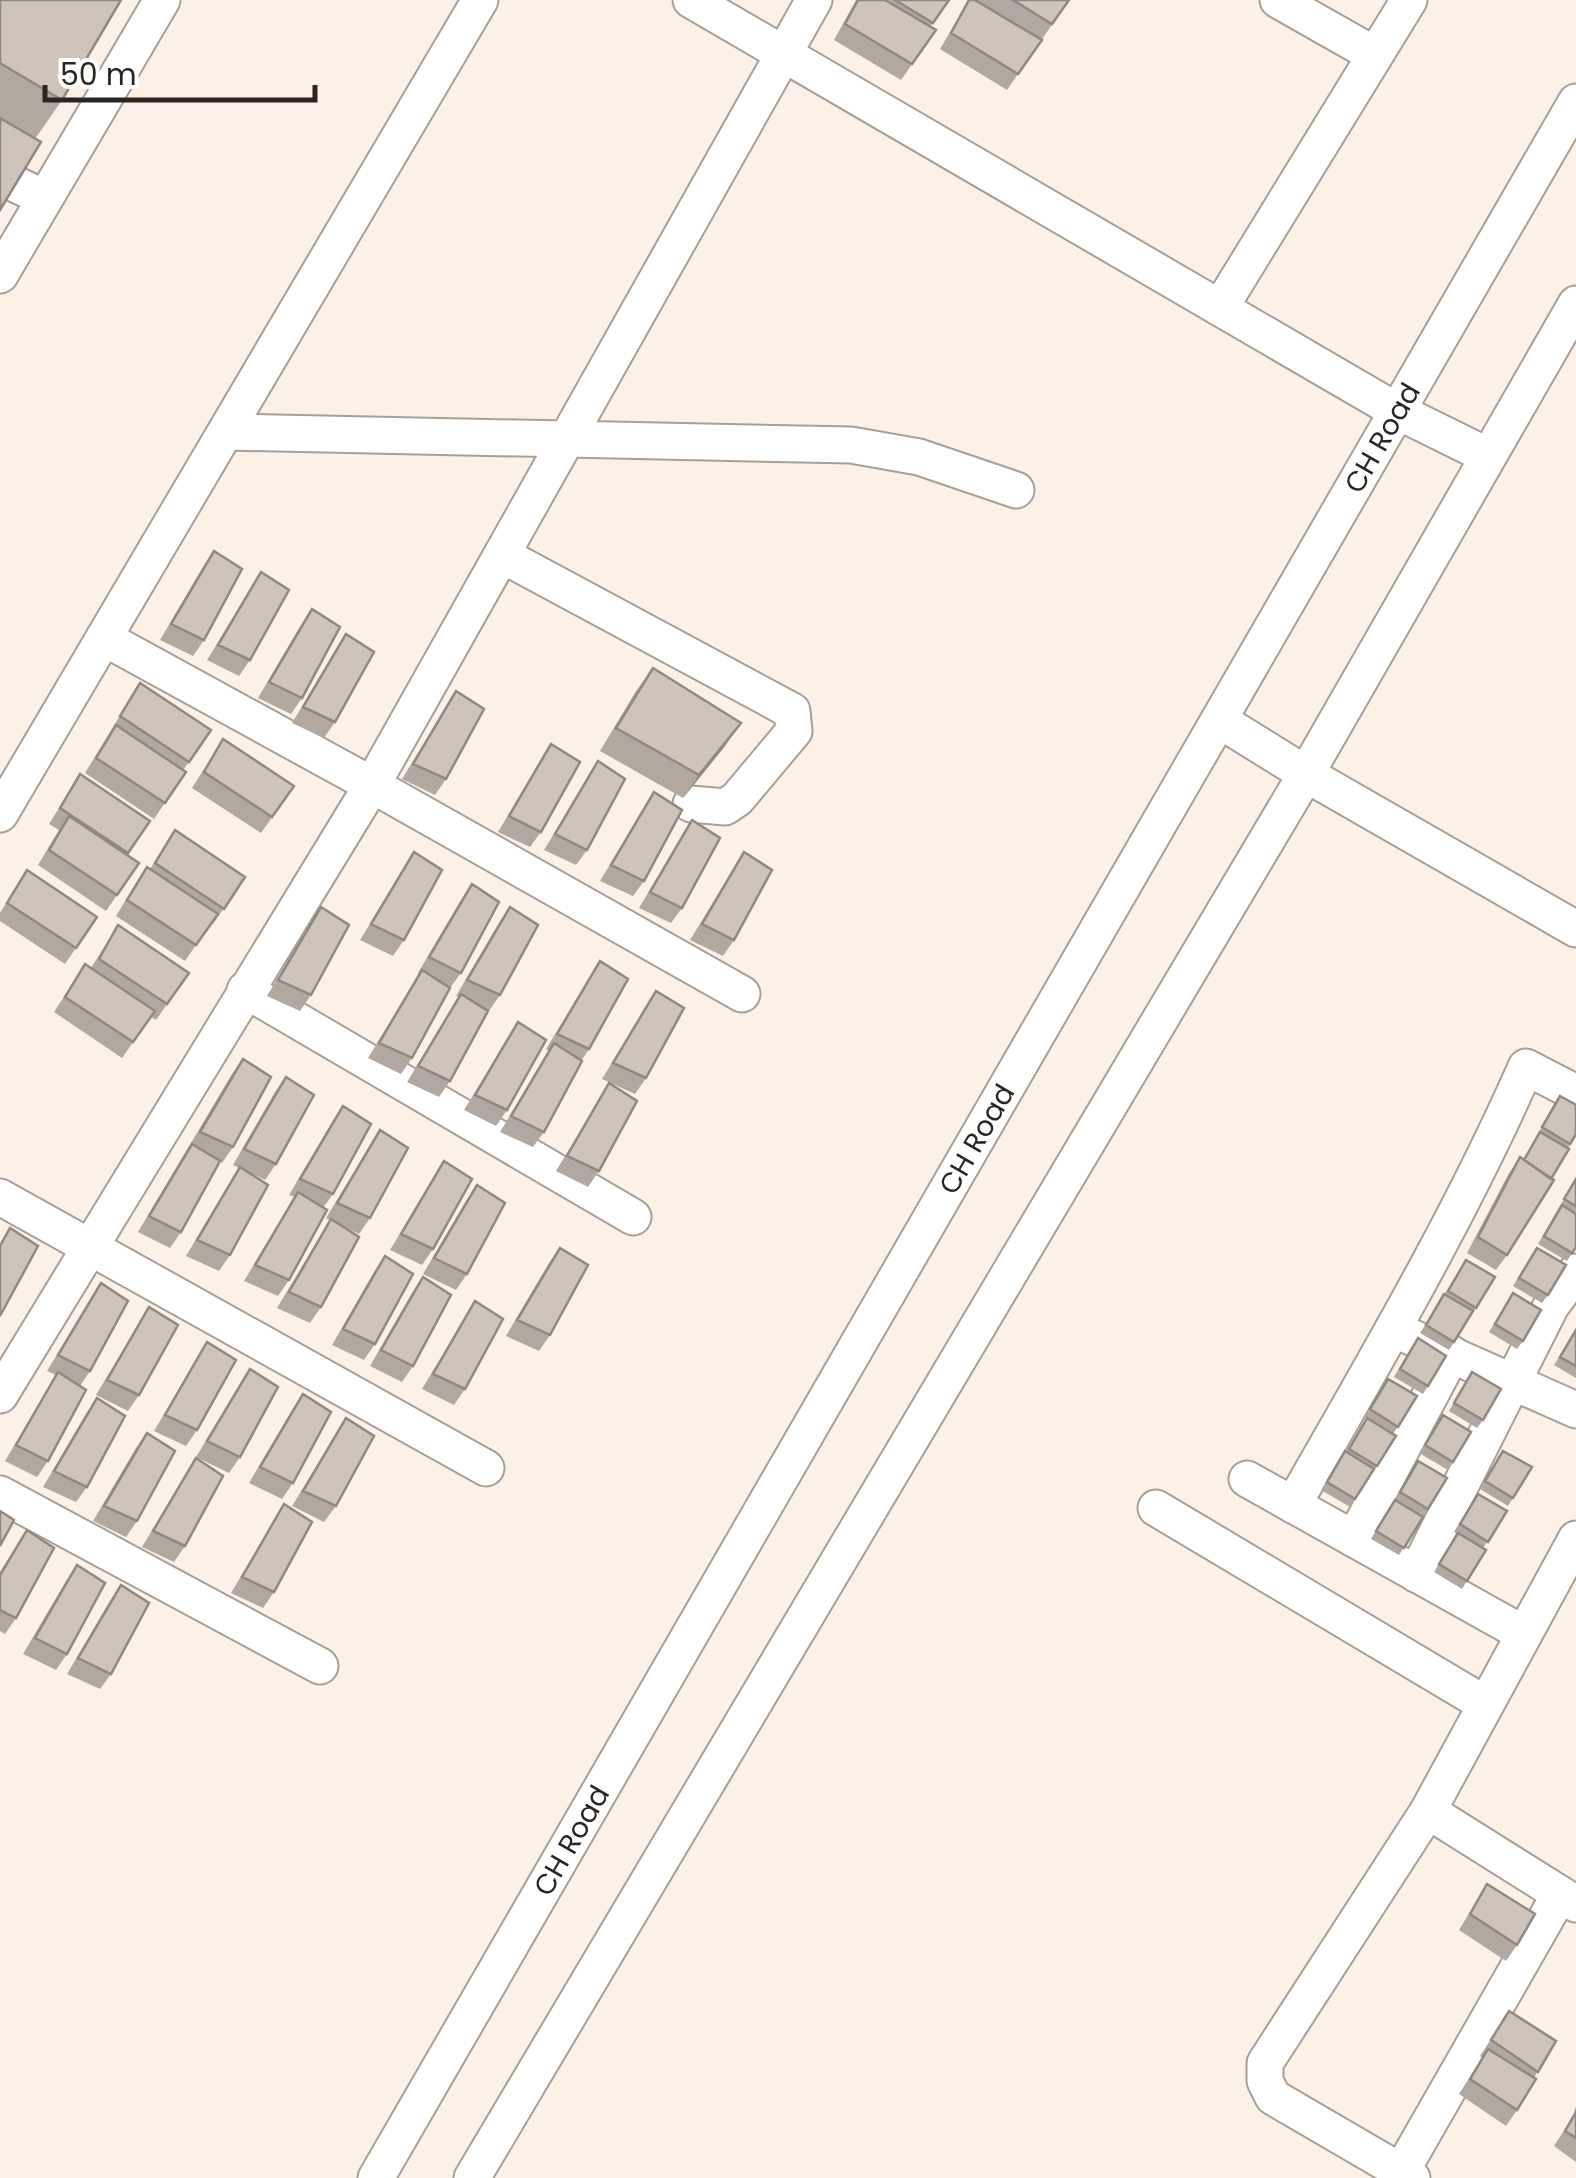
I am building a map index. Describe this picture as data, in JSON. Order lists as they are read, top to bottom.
{
  "streets": {
    "street": ["CH Road"]
  },
  "scale_bar": "50 m"
}
